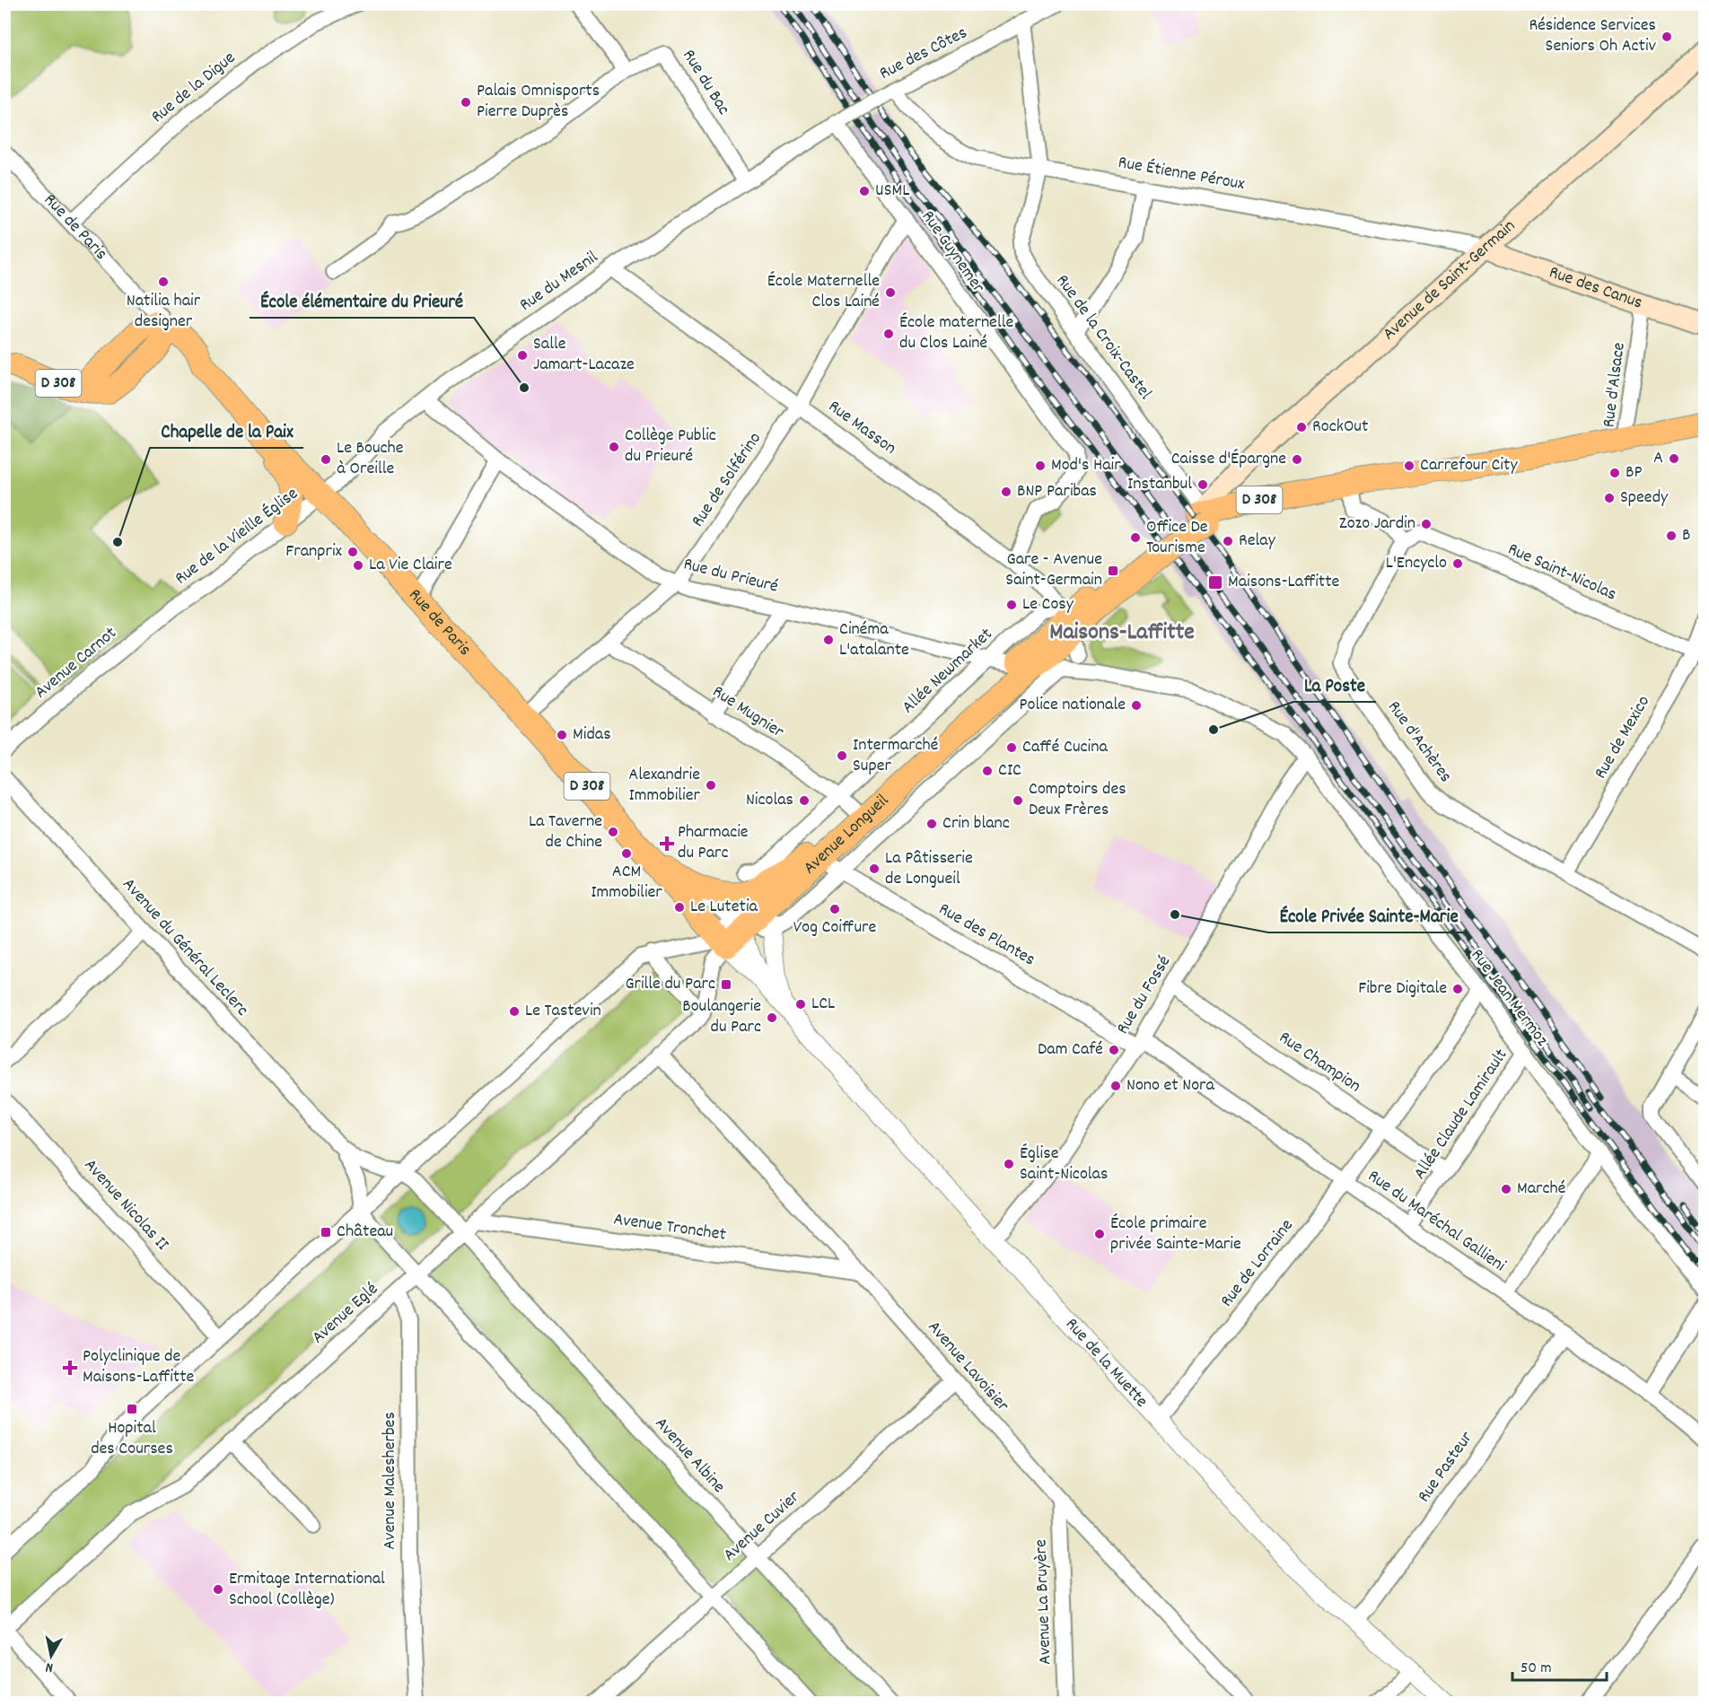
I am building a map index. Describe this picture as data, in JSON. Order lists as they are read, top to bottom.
{
  "streets": {
    "main road": [
      "Rue de Paris",
      "Avenue de Saint-Germain",
      "Rue des Canus",
      "D 308",
      "Avenue Longueil"
    ],
    "street": [
      "Rue des Côtes",
      "Rue du Bac",
      "Rue de la Digue",
      "Rue Étienne Péroux",
      "Rue Guynemer",
      "Rue du Mesnil",
      "Rue de la Croix-Castel",
      "Rue d'Alsace",
      "Rue Masson",
      "Rue de Solférino",
      "Rue de la Vieille Église",
      "Rue Saint-Nicolas",
      "Rue du Prieuré",
      "Avenue Carnot",
      "Allée Newmarket",
      "Rue Mugnier",
      "Rue de Mexico",
      "Rue d'Achères",
      "Rue des Plantes",
      "Avenue du Général Leclerc",
      "Rue du Fossé",
      "Rue Jean Mermoz",
      "Rue Champion",
      "Allée Claude Lamirault",
      "Avenue Nicolas II",
      "Rue du Maréchal Gallieni",
      "Avenue Tronchet",
      "Rue de Lorraine",
      "Avenue Eglé",
      "Rue de la Muette",
      "Avenue Lavoisier",
      "Avenue Albine",
      "Rue Pasteur",
      "Avenue Malesherbes",
      "Avenue Cuvier",
      "Avenue La Bruyère"
    ]
  },
  "crossings": [
    ["Rue des Côtes", "Rue Étienne Péroux"],
    ["Rue des Côtes", "Rue Guynemer"],
    ["Rue des Côtes", "Rue du Mesnil"],
    ["Rue du Bac", "Rue du Mesnil"],
    ["Rue de la Digue", "Rue de Paris"],
    ["Rue Étienne Péroux", "Avenue de Saint-Germain"],
    ["Rue Étienne Péroux", "Rue des Canus"],
    ["Rue Étienne Péroux", "Rue de la Croix-Castel"],
    ["Rue de Paris", "Rue du Mesnil"],
    ["Rue de Paris", "D 308"],
    ["Rue de Paris", "Rue de Solférino"],
    ["Rue de Paris", "Rue de la Vieille Église"],
    ["Rue de Paris", "Allée Newmarket"],
    ["Rue de Paris", "Avenue Longueil"],
    ["Rue de Paris", "Rue de la Muette"],
    ["Rue Guynemer", "Rue du Mesnil"],
    ["Rue Guynemer", "Rue Masson"],
    ["Rue Guynemer", "Rue de Solférino"],
    ["Avenue de Saint-Germain", "Rue des Canus"],
    ["Avenue de Saint-Germain", "Rue de la Croix-Castel"],
    ["Avenue de Saint-Germain", "D 308"],
    ["Avenue de Saint-Germain", "Avenue Longueil"],
    ["Rue du Mesnil", "Rue Masson"],
    ["Rue du Mesnil", "Rue de la Vieille Église"],
    ["Rue du Mesnil", "Rue du Prieuré"],
    ["Rue des Canus", "Rue d'Alsace"],
    ["Rue de la Croix-Castel", "D 308"],
    ["Rue de la Croix-Castel", "Avenue Longueil"],
    ["D 308", "Rue d'Alsace"],
    ["D 308", "Allée Newmarket"],
    ["D 308", "Avenue Longueil"],
    ["Rue Masson", "Rue de Solférino"],
    ["Rue Masson", "Allée Newmarket"],
    ["Rue Masson", "Avenue Longueil"],
    ["Rue de Solférino", "Rue du Prieuré"],
    ["Rue de Solférino", "Rue Mugnier"],
    ["Rue de la Vieille Église", "Avenue Carnot"],
    ["Rue Saint-Nicolas", "Rue de Mexico"],
    ["Rue Saint-Nicolas", "Rue d'Achères"],
    ["Rue du Prieuré", "Allée Newmarket"],
    ["Rue du Prieuré", "Avenue Longueil"],
    ["Rue du Prieuré", "Rue Jean Mermoz"],
    ["Allée Newmarket", "Rue Mugnier"],
    ["Allée Newmarket", "Avenue Longueil"],
    ["Rue Mugnier", "Avenue Longueil"],
    ["Rue de Mexico", "Rue d'Achères"],
    ["Avenue Longueil", "Rue des Plantes"],
    ["Avenue Longueil", "Rue Jean Mermoz"],
    ["Avenue Longueil", "Rue de la Muette"],
    ["Rue des Plantes", "Rue du Fossé"],
    ["Rue des Plantes", "Rue du Maréchal Gallieni"],
    ["Avenue du Général Leclerc", "Avenue Eglé"],
    ["Avenue du Général Leclerc", "Avenue Albine"],
    ["Rue du Fossé", "Rue Jean Mermoz"],
    ["Rue du Fossé", "Rue Champion"],
    ["Rue du Fossé", "Rue du Maréchal Gallieni"],
    ["Rue du Fossé", "Rue de la Muette"],
    ["Rue Jean Mermoz", "Allée Claude Lamirault"],
    ["Rue Jean Mermoz", "Rue de Lorraine"],
    ["Rue Champion", "Allée Claude Lamirault"],
    ["Rue Champion", "Rue de Lorraine"],
    ["Allée Claude Lamirault", "Rue du Maréchal Gallieni"],
    ["Rue du Maréchal Gallieni", "Rue de Lorraine"],
    ["Rue du Maréchal Gallieni", "Rue Pasteur"],
    ["Avenue Tronchet", "Avenue Eglé"],
    ["Avenue Tronchet", "Avenue Lavoisier"],
    ["Rue de Lorraine", "Rue de la Muette"],
    ["Avenue Eglé", "Avenue Lavoisier"],
    ["Avenue Eglé", "Avenue Albine"],
    ["Avenue Eglé", "Avenue Malesherbes"],
    ["Rue de la Muette", "Rue Pasteur"],
    ["Avenue Lavoisier", "Avenue Cuvier"],
    ["Avenue Lavoisier", "Avenue La Bruyère"],
    ["Avenue Albine", "Avenue Cuvier"]
  ],
  "districts": ["Maisons-Laffitte"],
  "places": {
    "other": [
      "Résidence Services Seniors Oh Activ",
      "Palais Omnisports Pierre Duprès",
      "USML",
      "Natilia hair designer",
      "École Maternelle Clos Lainé",
      "École maternelle du Clos Lainé",
      "Salle Jamart-Lacaze",
      "École élémentaire du Prieuré",
      "RockOut",
      "Collège Public du Prieuré",
      "A",
      "Le Bouche à Oreille",
      "Caisse d'Épargne",
      "Mod's Hair",
      "Carrefour City",
      "BP",
      "Instanbul",
      "BNP Paribas",
      "Speedy",
      "Zozo Jardin",
      "B",
      "Office De Tourisme",
      "Relay",
      "Chapelle de la Paix",
      "Franprix",
      "L'Encyclo",
      "La Vie Claire",
      "Le Cosy",
      "Cinéma L'atalante",
      "Police nationale",
      "La Poste",
      "Midas",
      "Caffé Cucina",
      "Intermarché Super",
      "CIC",
      "Alexandrie Immobilier",
      "Nicolas",
      "Comptoirs des Deux Frères",
      "Crin blanc",
      "La Taverne de Chine",
      "ACM Immobilier",
      "La Pâtisserie de Longueil",
      "Le Lutetia",
      "Vog Coiffure",
      "École Privée Sainte-Marie",
      "Fibre Digitale",
      "LCL",
      "Le Tastevin",
      "Boulangerie du Parc",
      "Dam Café",
      "Nono et Nora",
      "Église Saint-Nicolas",
      "Marché",
      "École primaire privée Sainte-Marie",
      "Ermitage International School (Collège)"
    ],
    "transit": [
      "Gare - Avenue Saint-Germain",
      "Maisons-Laffitte",
      "Grille du Parc",
      "Château",
      "Hopital des Courses"
    ],
    "health": ["Pharmacie du Parc", "Polyclinique de Maisons-Laffitte"]
  },
  "scale_bar": "50 m",
  "north": "bottom"
}
